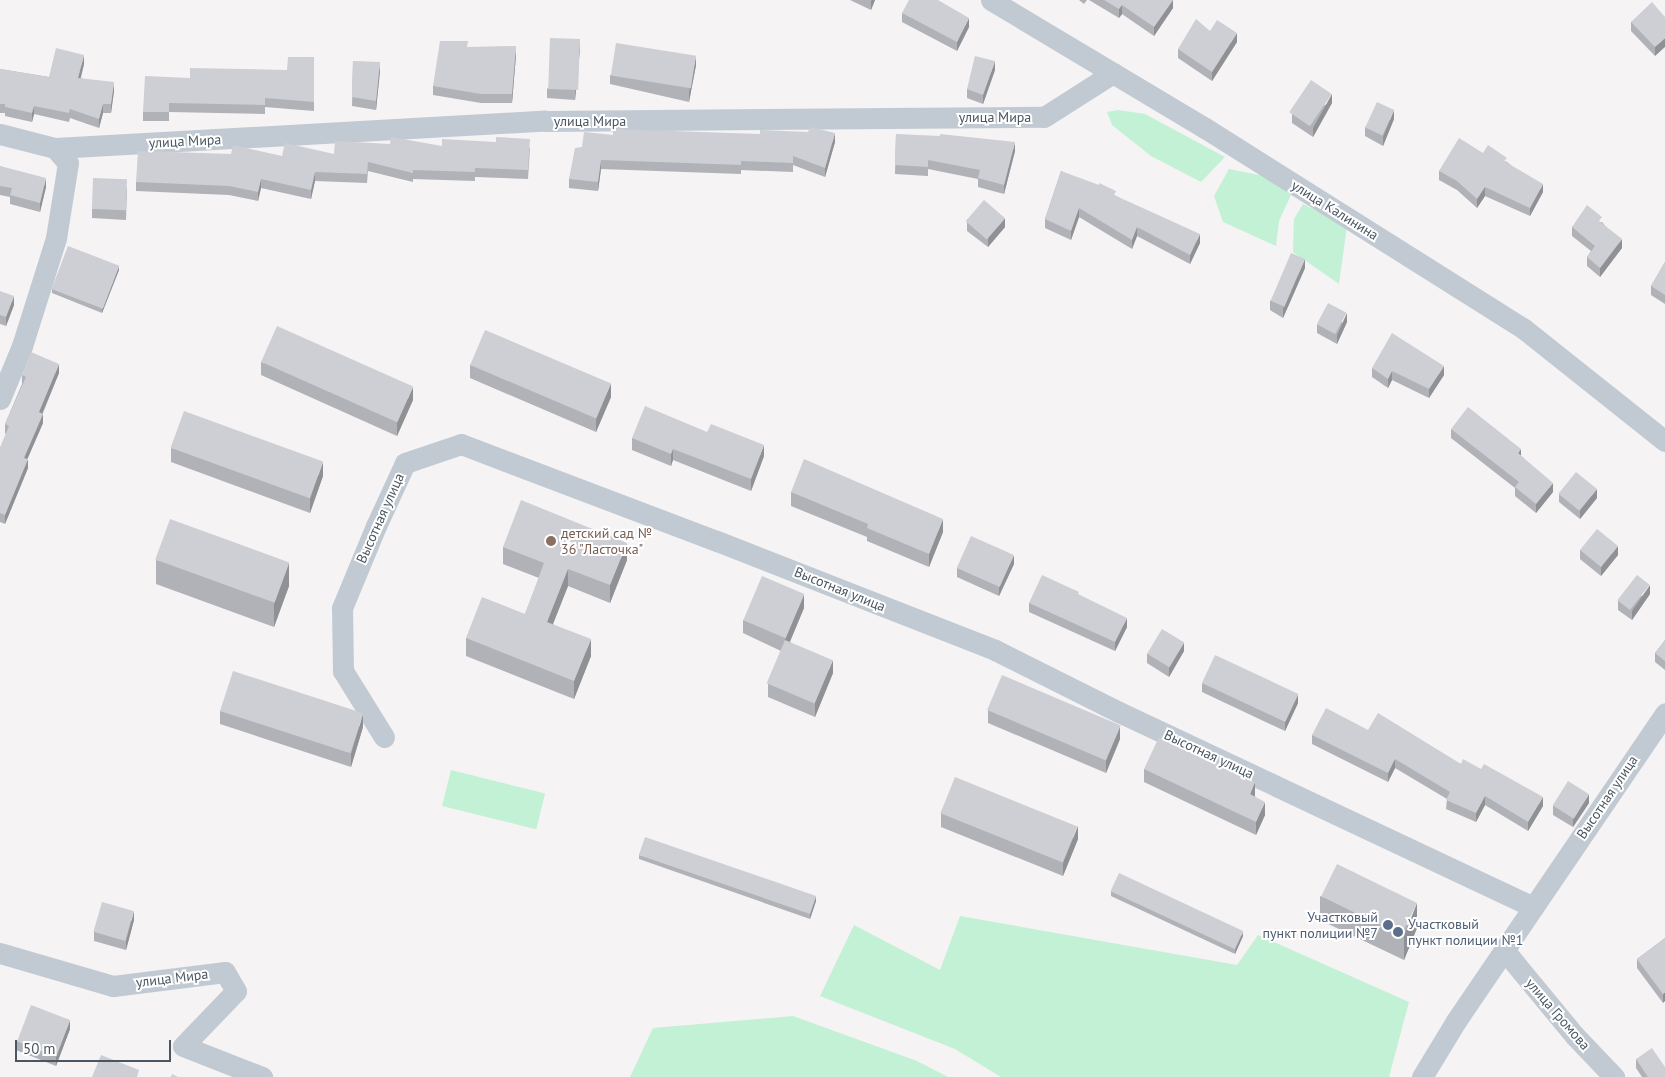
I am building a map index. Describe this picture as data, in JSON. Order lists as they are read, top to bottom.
{
  "streets": {
    "street": [
      "улица Мира",
      "улица Калинина",
      "Высотная улица",
      "улица Громова"
    ]
  },
  "crossings": [
    ["улица Мира", "улица Калинина"],
    ["Высотная улица", "улица Громова"]
  ],
  "places": ["детский сад № 36 \"Ласточка\"", "Участковый пункт полиции №7", "Участковый пункт полиции №1"],
  "scale_bar": "50 m"
}
